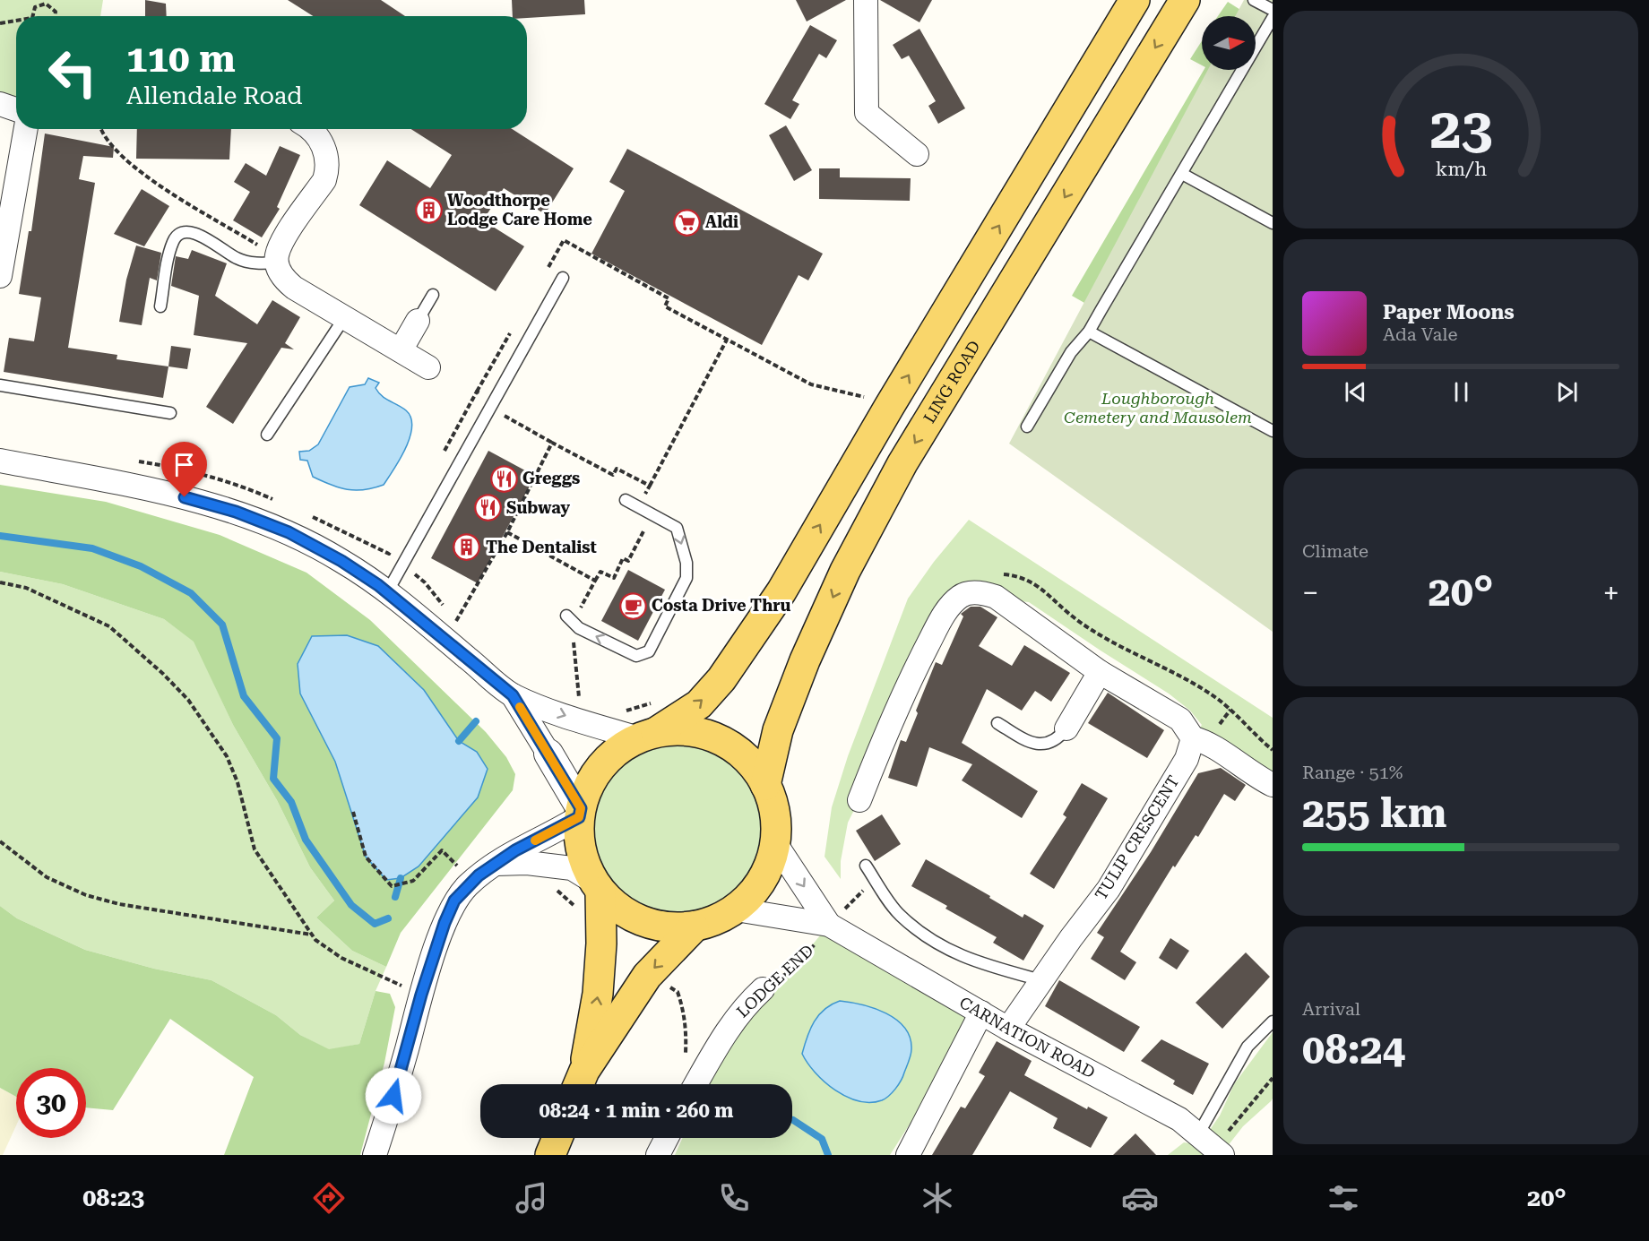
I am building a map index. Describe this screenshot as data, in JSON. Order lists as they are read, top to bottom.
{
  "streets": {
    "main road": ["LING ROAD"],
    "street": ["TULIP CRESCENT", "LODGE END", "CARNATION ROAD"]
  },
  "crossings": [
    ["TULIP CRESCENT", "CARNATION ROAD"],
    ["LODGE END", "CARNATION ROAD"]
  ],
  "parks": ["Loughborough Cemetery and Mausolem"],
  "places": {
    "building": ["Woodthorpe Lodge Care Home", "The Dentalist"],
    "supermarket": ["Aldi"],
    "restaurant": ["Greggs", "Subway"],
    "cafe": ["Costa Drive Thru"]
  },
  "north": "right",
  "page": {
    "turn": ["110 m", "Allendale Road"],
    "song": ["Paper Moons", "Ada Vale"],
    "tile": [
      "Climate",
      ["Range · 51%", "255 km"],
      ["Arrival", "08:24"]
    ],
    "heat": ["−", "20°", "+"],
    "limit": "30",
    "trip": "08:24 · 1 min · 260 m",
    "tabs": ["08:23", "20°"],
    "gauge": ["23", "km/h"]
  }
}
